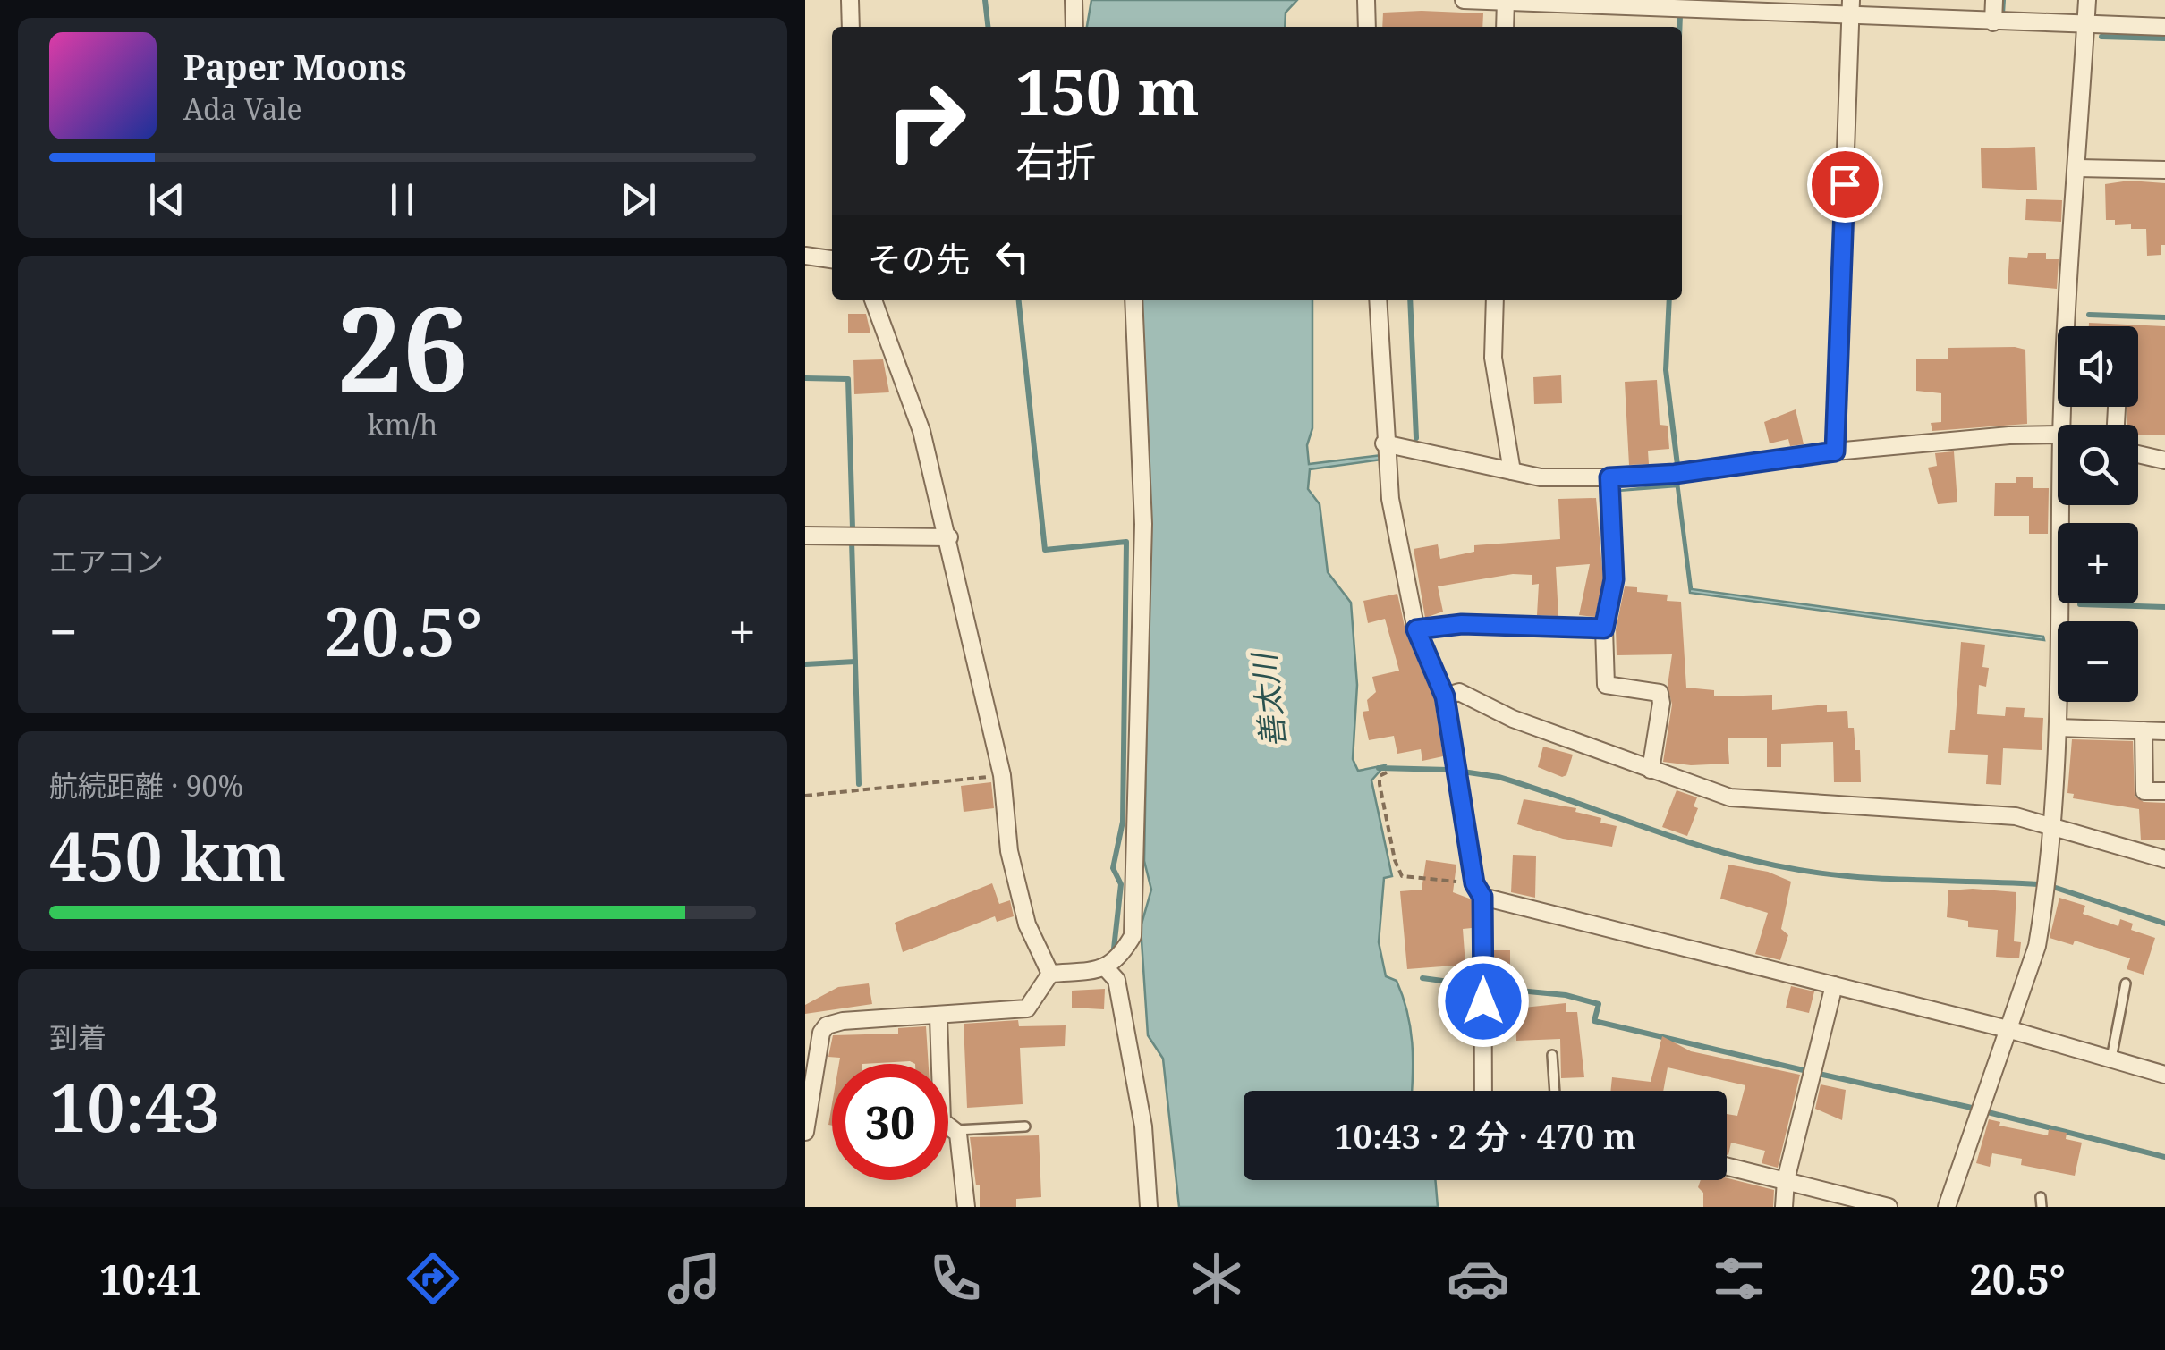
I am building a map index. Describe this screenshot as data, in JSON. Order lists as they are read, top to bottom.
{
  "water": ["善太川"],
  "page": {
    "turn": ["150 m", "右折"],
    "song": ["Paper Moons", "Ada Vale"],
    "then": "その先",
    "tile": [
      ["26", "km/h"],
      "エアコン",
      ["航続距離 · 90%", "450 km"],
      ["到着", "10:43"]
    ],
    "map_buttons": ["+", "−"],
    "heat": ["−", "20.5°", "+"],
    "limit": "30",
    "trip": "10:43 · 2 分 · 470 m",
    "tabs": ["10:41", "20.5°"]
  }
}
